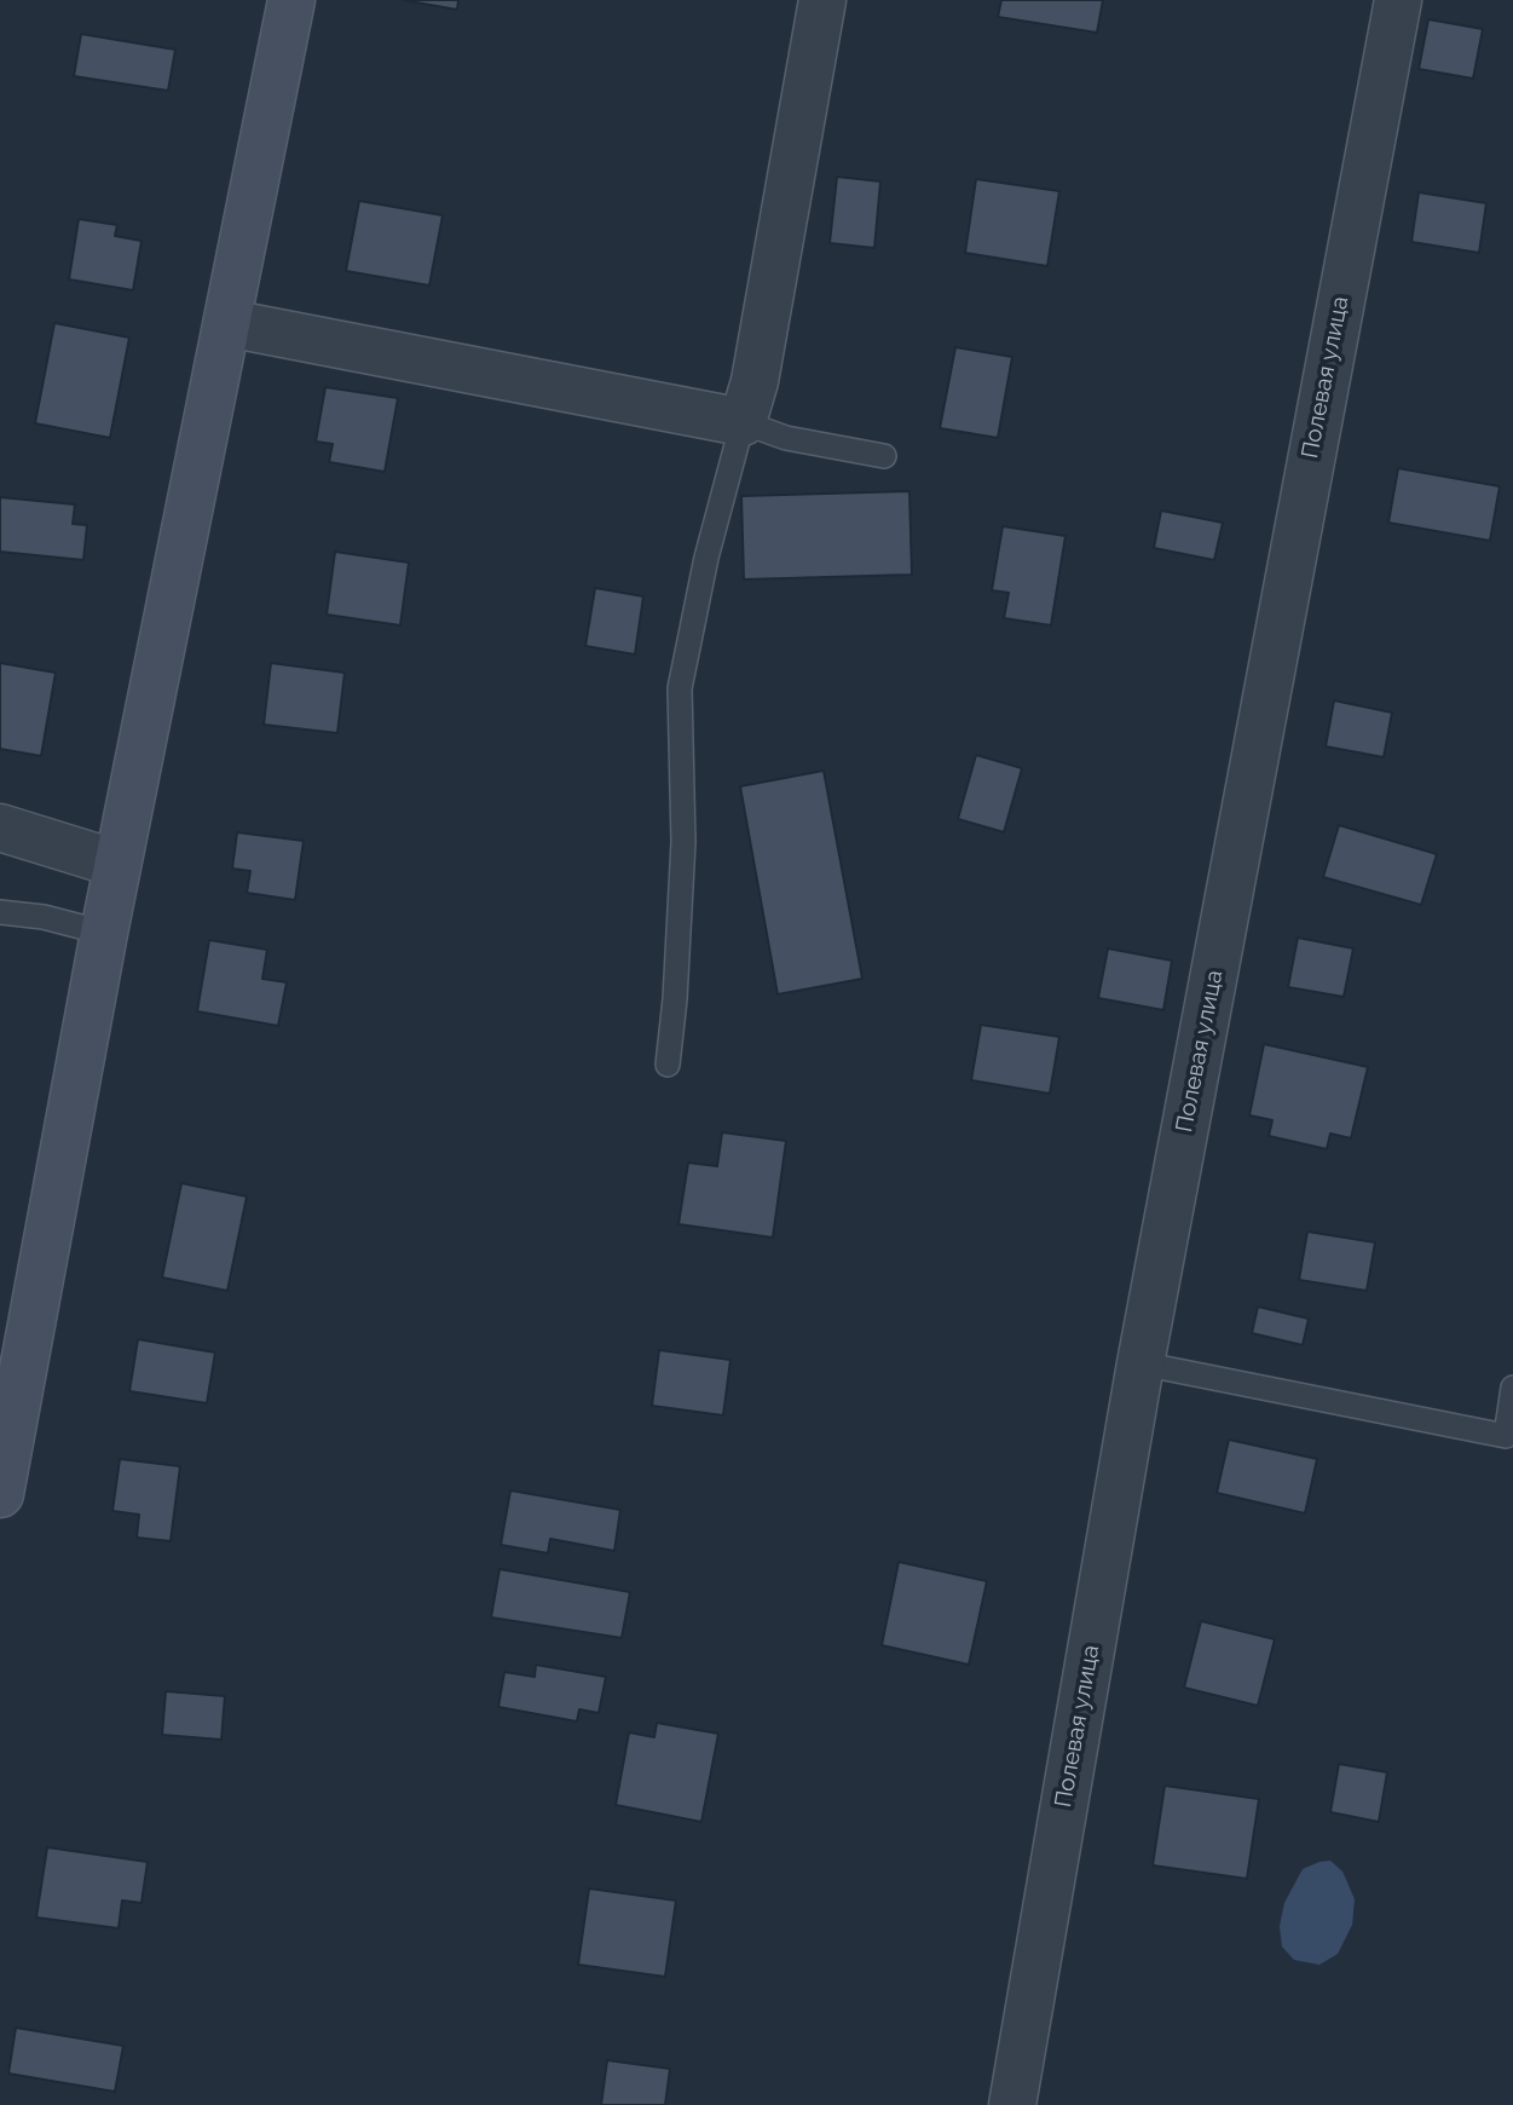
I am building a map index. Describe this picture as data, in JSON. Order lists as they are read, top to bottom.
{
  "streets": {
    "street": ["Полевая улица"]
  }
}
